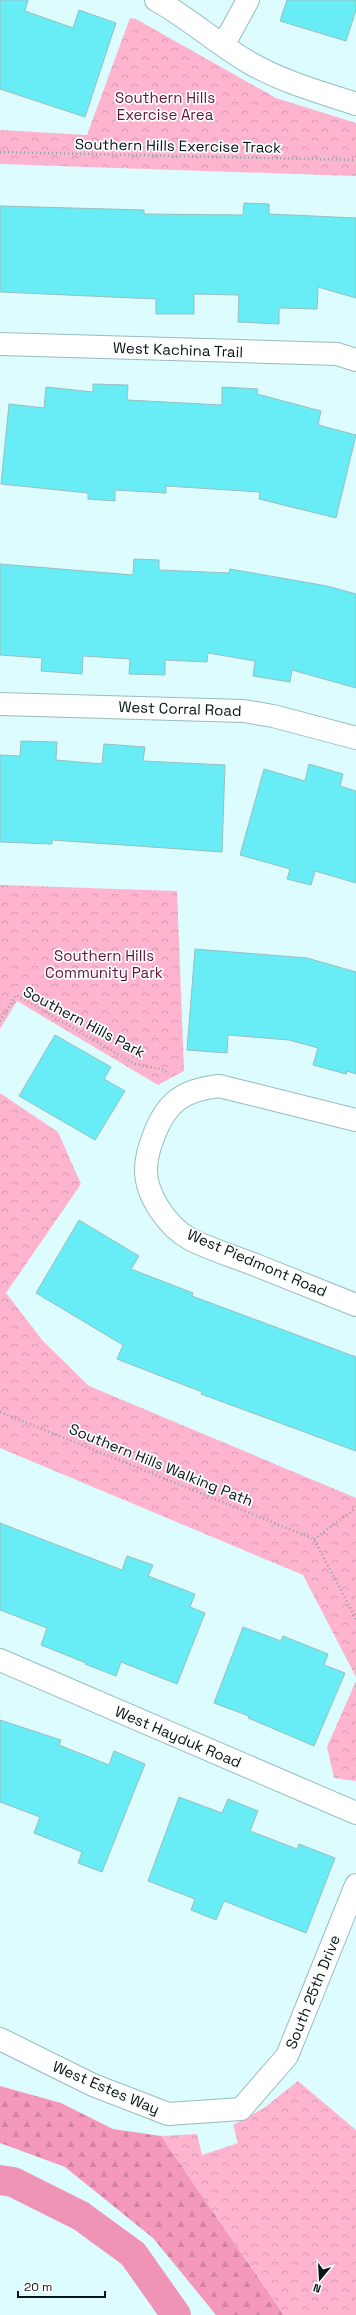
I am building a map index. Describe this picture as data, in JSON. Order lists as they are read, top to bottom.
{
  "streets": {
    "street": [
      "West Kachina Trail",
      "West Corral Road",
      "West Piedmont Road",
      "West Hayduk Road",
      "South 25th Drive",
      "West Estes Way"
    ],
    "path": ["Southern Hills Exercise Track", "Southern Hills Park", "Southern Hills Walking Path"]
  },
  "crossings": [
    ["Southern Hills Park", "West Piedmont Road"],
    ["South 25th Drive", "West Estes Way"]
  ],
  "parks": ["Southern Hills Exercise Area", "Southern Hills Community Park"],
  "scale_bar": "20 m",
  "north": "bottom"
}
